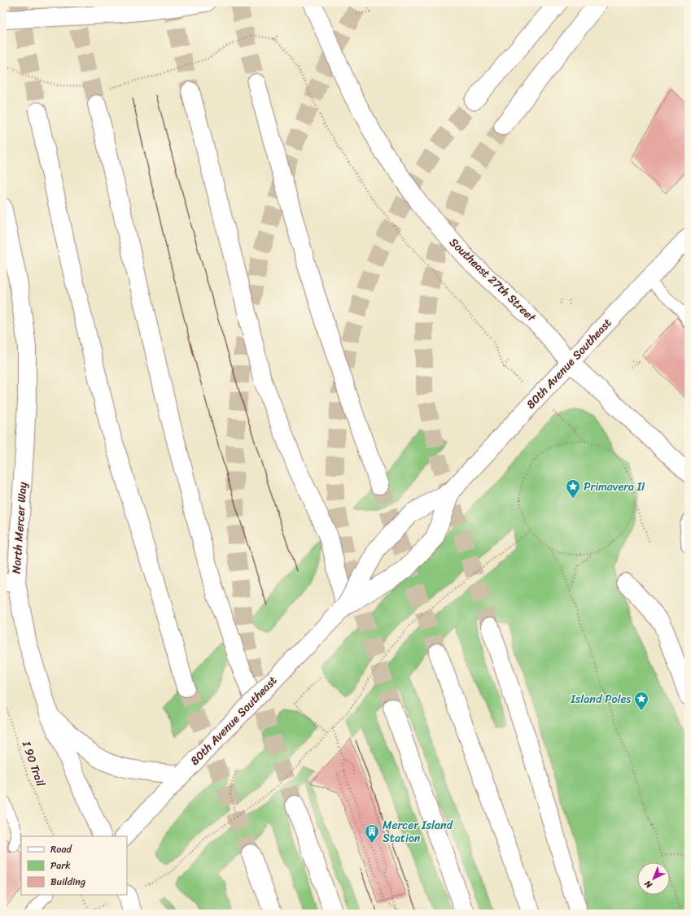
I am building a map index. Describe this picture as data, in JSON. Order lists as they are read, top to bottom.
{
  "streets": {
    "main road": ["Southeast 27th Street", "80th Avenue Southeast", "North Mercer Way"],
    "path": ["I 90 Trail"]
  },
  "crossings": [
    ["Southeast 27th Street", "80th Avenue Southeast"]
  ],
  "places": {
    "place": ["Primavera II", "Island Poles"],
    "building": ["Mercer Island Station"]
  },
  "legend": ["Road", "Park", "Building"],
  "north": "bottom left"
}
